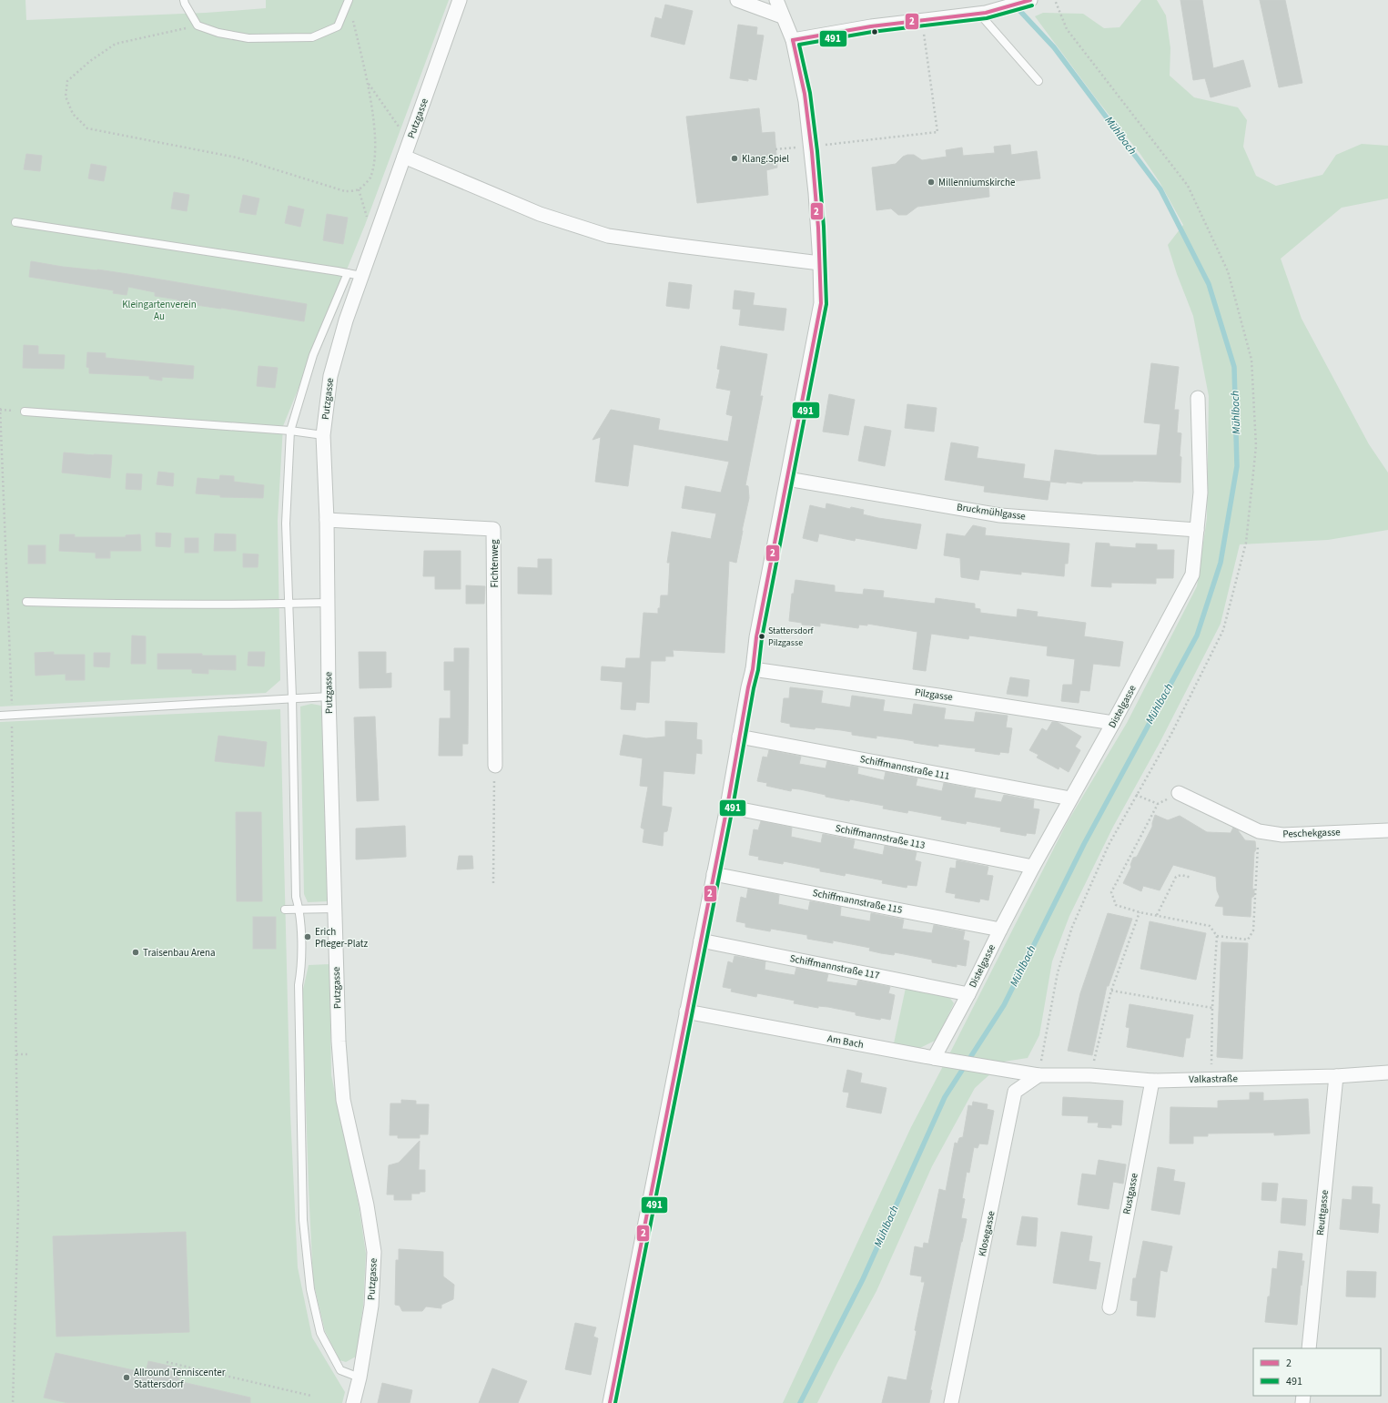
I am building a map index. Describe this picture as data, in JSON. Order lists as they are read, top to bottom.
{
  "streets": {
    "street": [
      "Putzgasse",
      "Bruckmühlgasse",
      "Fichtenweg",
      "Pilzgasse",
      "Distelgasse",
      "Schiffmannstraße 111",
      "Peschekgasse",
      "Schiffmannstraße 113",
      "Schiffmannstraße 115",
      "Schiffmannstraße 117",
      "Am Bach",
      "Valkastraße",
      "Rustgasse",
      "Reuttgasse",
      "Klosegasse"
    ]
  },
  "crossings": [
    ["Putzgasse", "Fichtenweg"],
    ["Bruckmühlgasse", "Distelgasse"],
    ["Pilzgasse", "Distelgasse"],
    ["Distelgasse", "Schiffmannstraße 111"],
    ["Distelgasse", "Schiffmannstraße 113"],
    ["Distelgasse", "Schiffmannstraße 115"],
    ["Distelgasse", "Schiffmannstraße 117"],
    ["Am Bach", "Valkastraße"],
    ["Valkastraße", "Rustgasse"],
    ["Valkastraße", "Reuttgasse"],
    ["Valkastraße", "Klosegasse"]
  ],
  "water": ["Mühlbach"],
  "parks": ["Kleingartenverein Au"],
  "places": [
    "Klang.Spiel",
    "Millenniumskirche",
    "Stattersdorf Pilzgasse",
    "Erich Pfleger-Platz",
    "Traisenbau Arena",
    "Allround Tenniscenter Stattersdorf"
  ],
  "lines": ["transit line 2", "transit line 491"],
  "legend": ["2", "491"]
}
